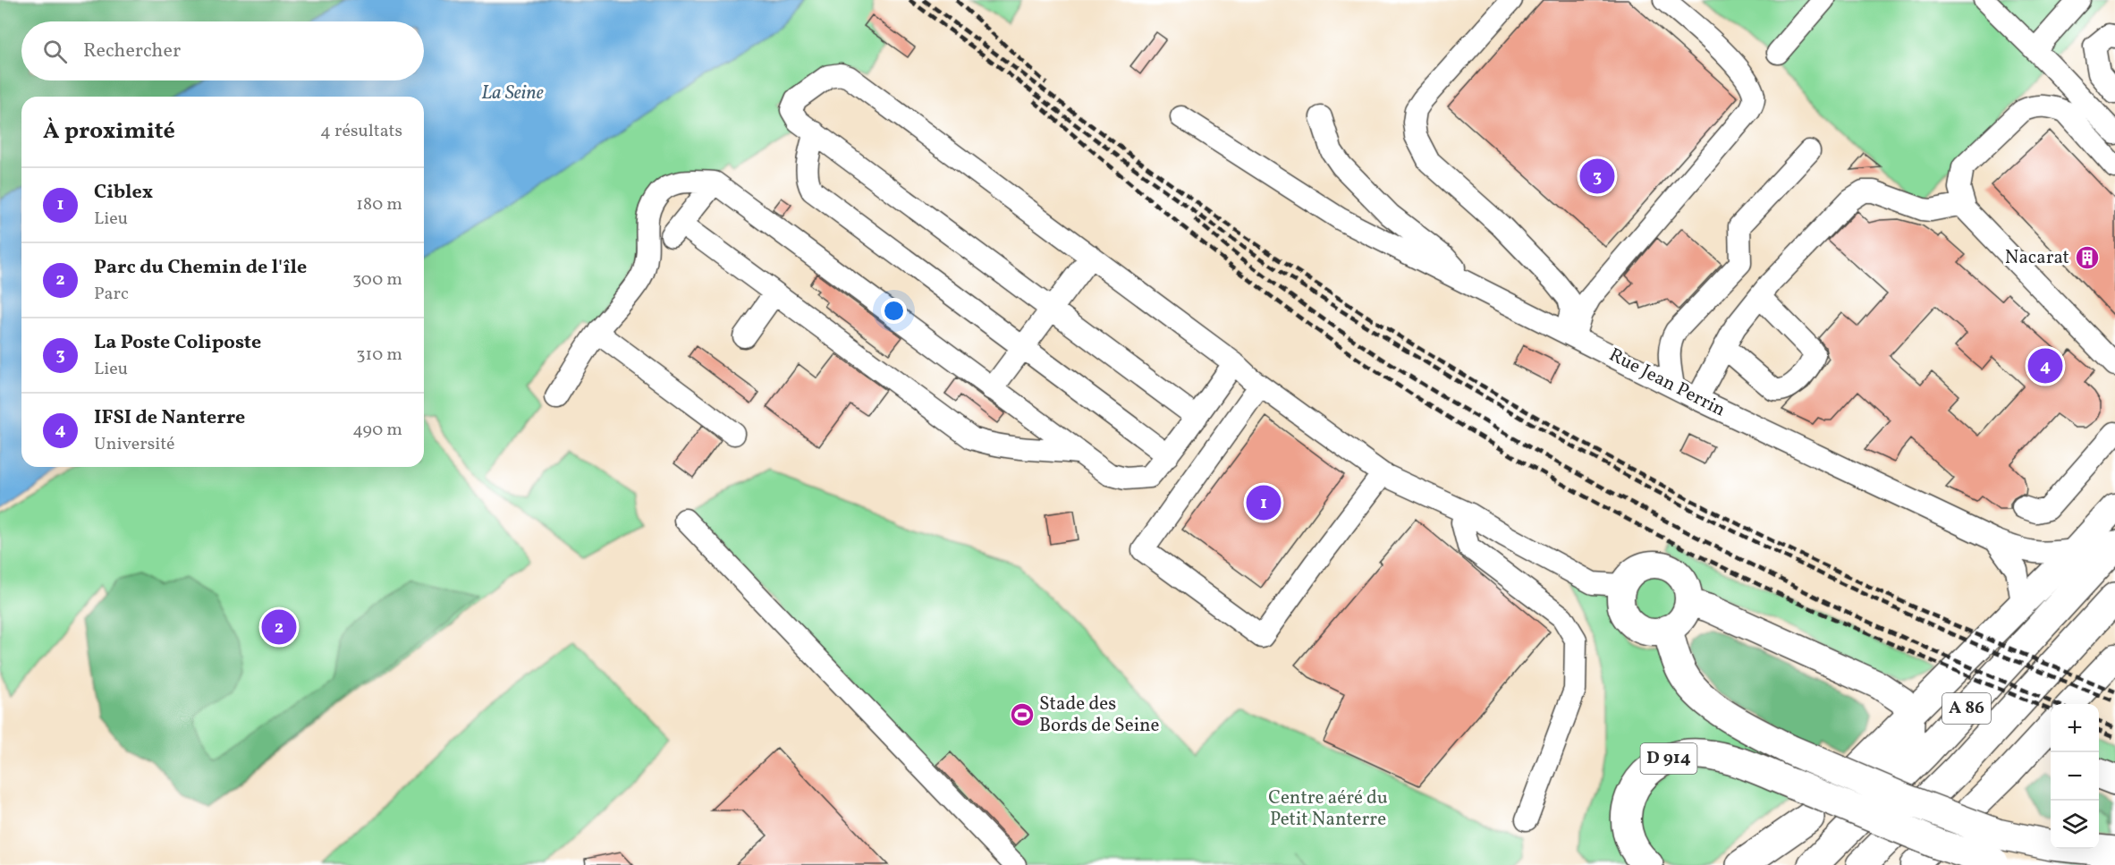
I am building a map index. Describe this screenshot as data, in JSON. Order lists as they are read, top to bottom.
{
  "streets": {
    "highway": ["A 86", "D 914"],
    "street": ["Rue Jean Perrin"]
  },
  "water": ["La Seine"],
  "parks": ["Centre aéré du Petit Nanterre"],
  "places": {
    "building": ["Nacarat"],
    "sports": ["Stade des Bords de Seine"]
  },
  "page": {
    "search": "Rechercher",
    "heading": ["À proximité", "4 résultats"],
    "pins": [
      "3",
      "4",
      "1",
      "2"
    ],
    "list": [
      {
        "mark": "1",
        "name": "Ciblex",
        "note": "Lieu",
        "value": "180 m"
      },
      {
        "mark": "2",
        "name": "Parc du Chemin de l'île",
        "note": "Parc",
        "value": "300 m"
      },
      {
        "mark": "3",
        "name": "La Poste Coliposte",
        "note": "Lieu",
        "value": "310 m"
      },
      {
        "mark": "4",
        "name": "IFSI de Nanterre",
        "note": "Université",
        "value": "490 m"
      }
    ],
    "map_buttons": ["+", "−"]
  }
}
